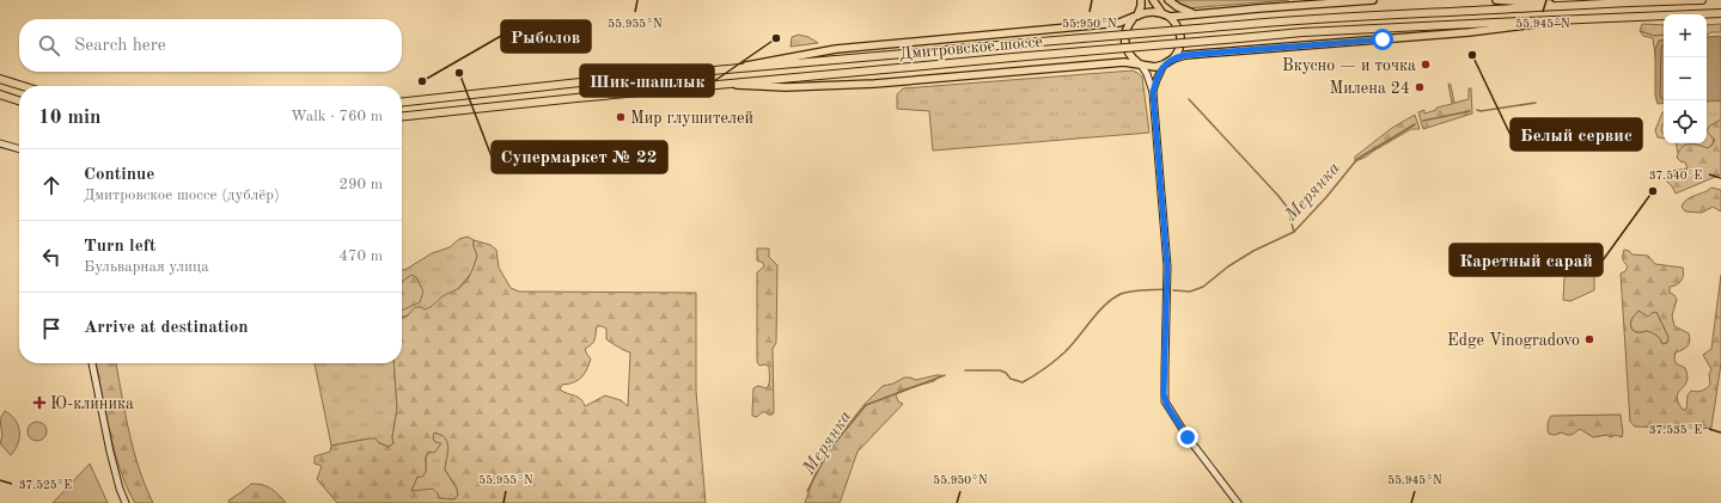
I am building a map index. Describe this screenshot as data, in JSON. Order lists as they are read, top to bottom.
{
  "streets": {
    "highway": ["Дмитровское шоссе"]
  },
  "water": ["Мерянка"],
  "places": {
    "other": [
      "Шик-шашлык",
      "Белый сервис",
      "Вкусно — и точка",
      "Супермаркет № 22",
      "Рыболов",
      "Милена 24",
      "Мир глушителей",
      "Каретный сарай",
      "Edge Vinogradovo"
    ],
    "health": ["Ю-клиника"]
  },
  "page": {
    "map_buttons": ["+", "−"],
    "search": "Search here",
    "heading": ["10 min", "Walk · 760 m"],
    "list": [
      ["Continue", "Дмитровское шоссе (дублёр)", "290 m"],
      ["Turn left", "Бульварная улица", "470 m"],
      "Arrive at destination"
    ]
  },
  "coordinates": [
    "55.955°N",
    "55.950°N",
    "55.945°N",
    "37.540°E",
    "37.535°E",
    "37.525°E"
  ]
}
